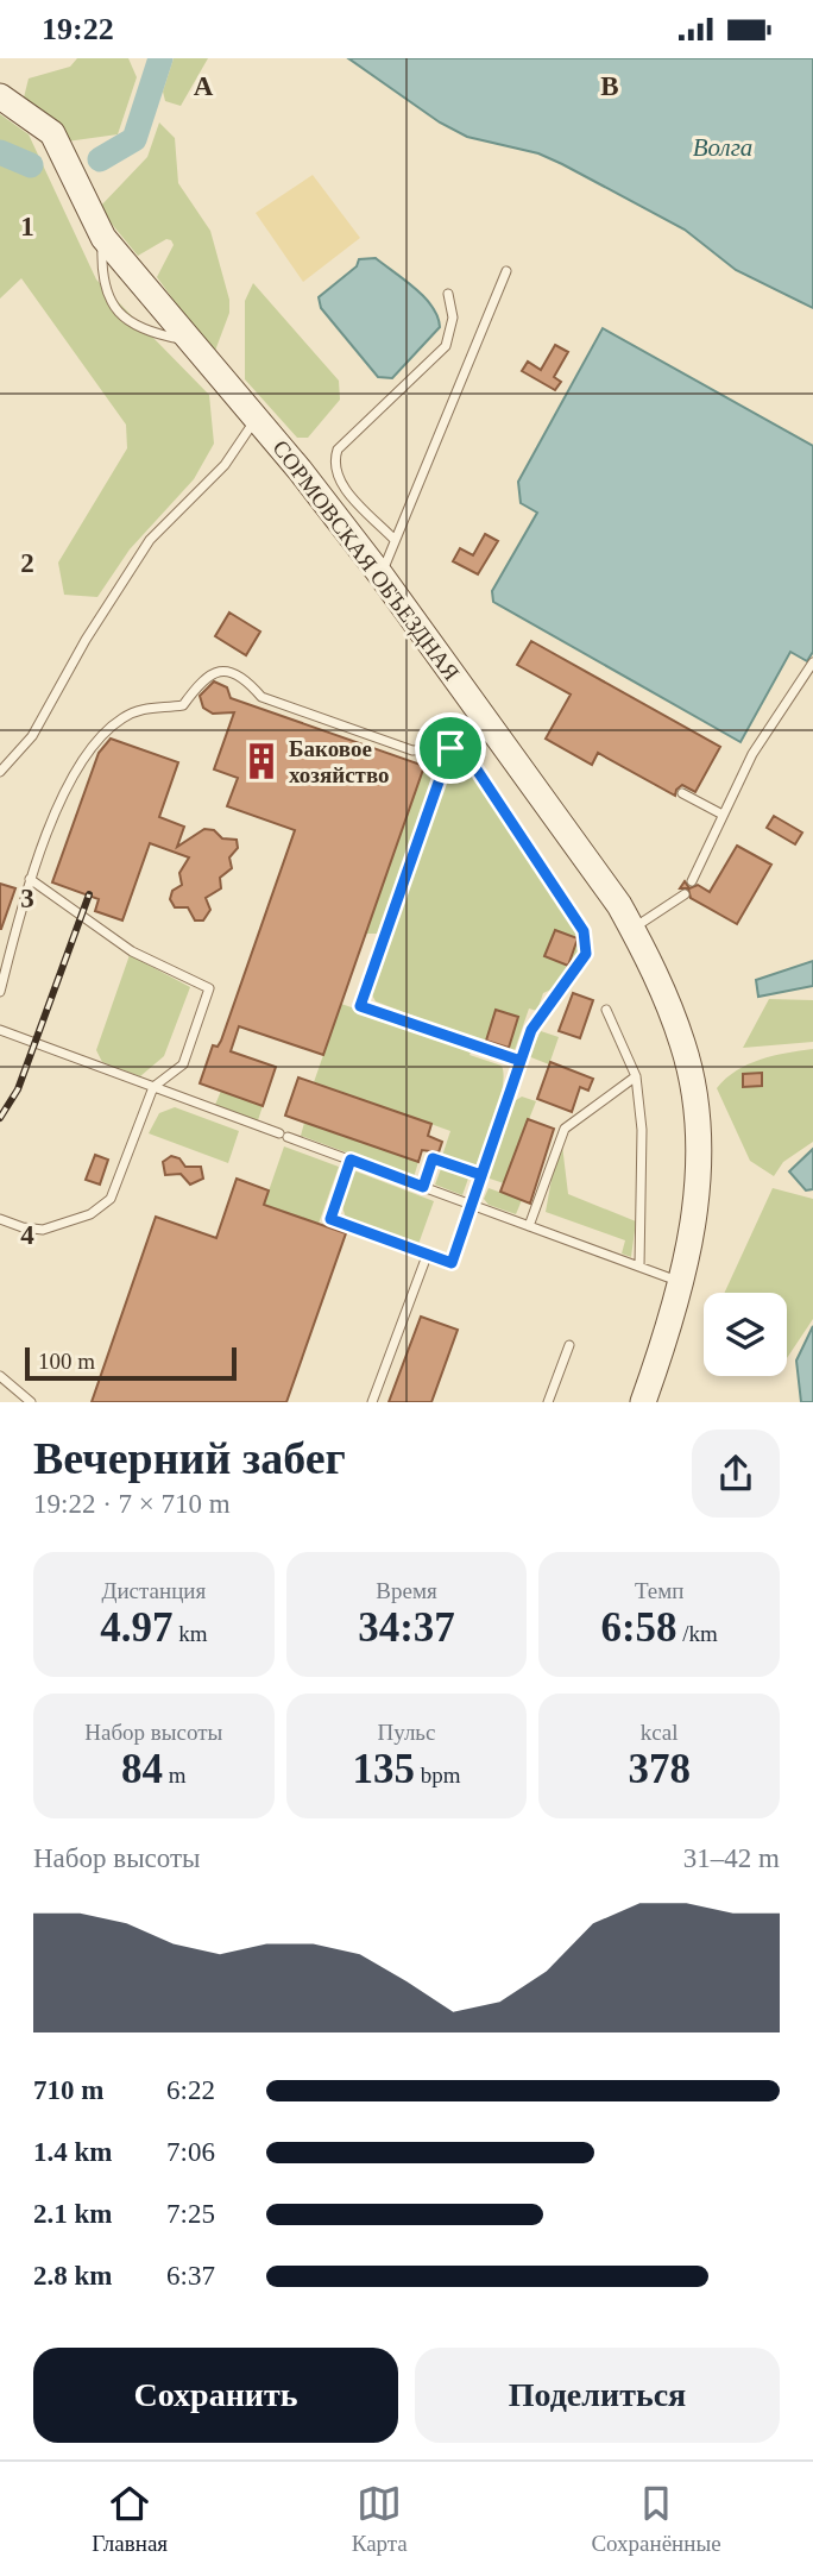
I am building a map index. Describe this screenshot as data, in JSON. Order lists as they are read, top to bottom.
{
  "streets": {
    "street": ["СОРМОВСКАЯ ОБЪЕЗДНАЯ"]
  },
  "water": ["Волга"],
  "places": {
    "building": ["Баковое хозяйство"]
  },
  "scale_bar": "100 m",
  "page": {
    "status": "19:22",
    "scale": "100 m",
    "heading": ["Вечерний забег", "19:22 · 7 × 710 m"],
    "stats": [
      ["Дистанция", "4.97 km"],
      ["Время", "34:37"],
      ["Темп", "6:58 /km"],
      ["Набор высоты", "84 m"],
      ["Пульс", "135 bpm"],
      ["kcal", "378"]
    ],
    "chart": ["Набор высоты", "31–42 m"],
    "list": [
      {
        "name": "710 m",
        "note": "6:22"
      },
      {
        "name": "1.4 km",
        "note": "7:06"
      },
      {
        "name": "2.1 km",
        "note": "7:25"
      },
      {
        "name": "2.8 km",
        "note": "6:37"
      }
    ],
    "buttons": ["Сохранить", "Поделиться"],
    "tabs": ["Главная", "Карта", "Сохранённые"]
  },
  "grid": {
    "columns": ["A", "B"],
    "rows": [
      "1",
      "2",
      "3",
      "4"
    ]
  }
}
